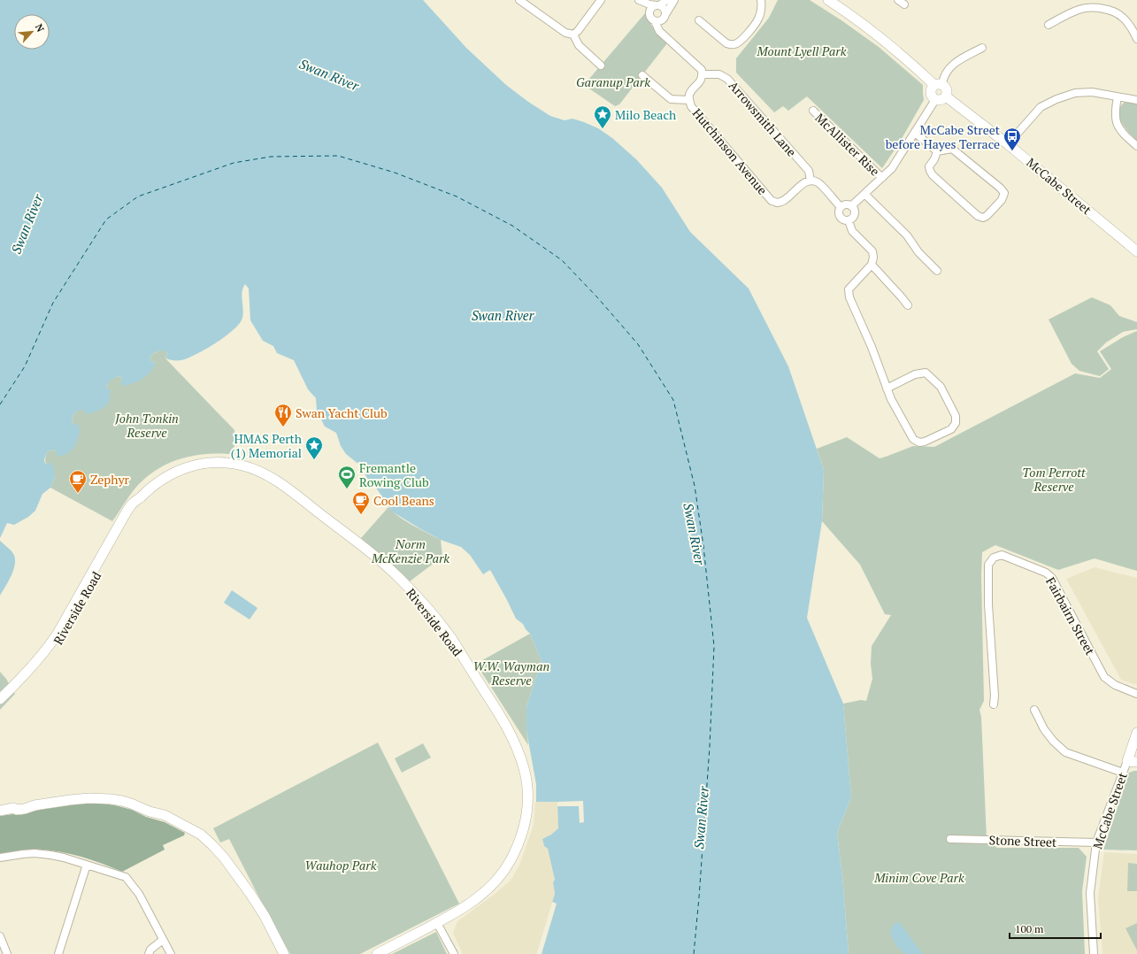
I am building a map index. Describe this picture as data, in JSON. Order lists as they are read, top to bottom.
{
  "streets": {
    "street": [
      "Arrowsmith Lane",
      "McAllister Rise",
      "Hutchinson Avenue",
      "McCabe Street",
      "Riverside Road",
      "Fairbairn Street",
      "Stone Street"
    ]
  },
  "crossings": [
    ["Arrowsmith Lane", "Hutchinson Avenue"],
    ["McCabe Street", "Stone Street"]
  ],
  "water": ["Swan River"],
  "parks": [
    "Mount Lyell Park",
    "Garanup Park",
    "John Tonkin Reserve",
    "Tom Perrott Reserve",
    "Norm McKenzie Park",
    "W.W. Wayman Reserve",
    "Wauhop Park",
    "Minim Cove Park"
  ],
  "places": {
    "place": ["Milo Beach", "HMAS Perth (1) Memorial"],
    "bus stop": ["McCabe Street before Hayes Terrace"],
    "restaurant": ["Swan Yacht Club"],
    "sports": ["Fremantle Rowing Club"],
    "cafe": ["Zephyr", "Cool Beans"]
  },
  "scale_bar": "100 m",
  "north": "top right"
}
